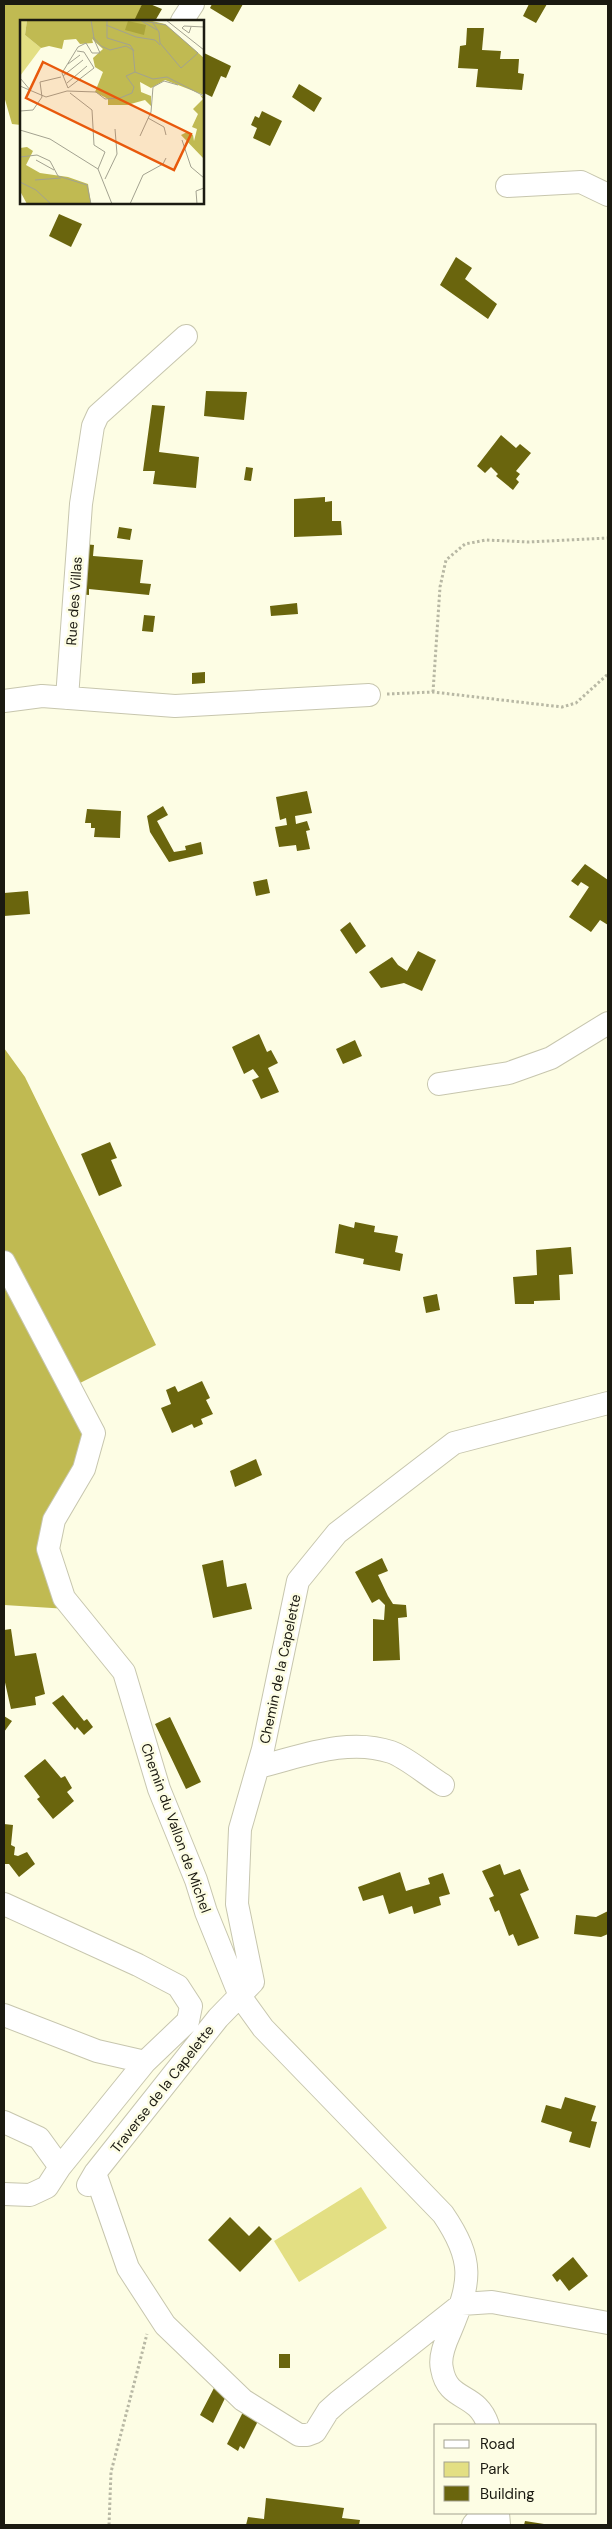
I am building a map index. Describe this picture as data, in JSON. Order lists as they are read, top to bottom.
{
  "streets": {
    "street": [
      "Rue des Villas",
      "Chemin de la Capelette",
      "Chemin du Vallon de Michel",
      "Traverse de la Capelette"
    ]
  },
  "crossings": [
    ["Chemin de la Capelette", "Chemin du Vallon de Michel"],
    ["Chemin de la Capelette", "Traverse de la Capelette"],
    ["Chemin du Vallon de Michel", "Traverse de la Capelette"]
  ],
  "legend": ["Road", "Park", "Building"]
}
